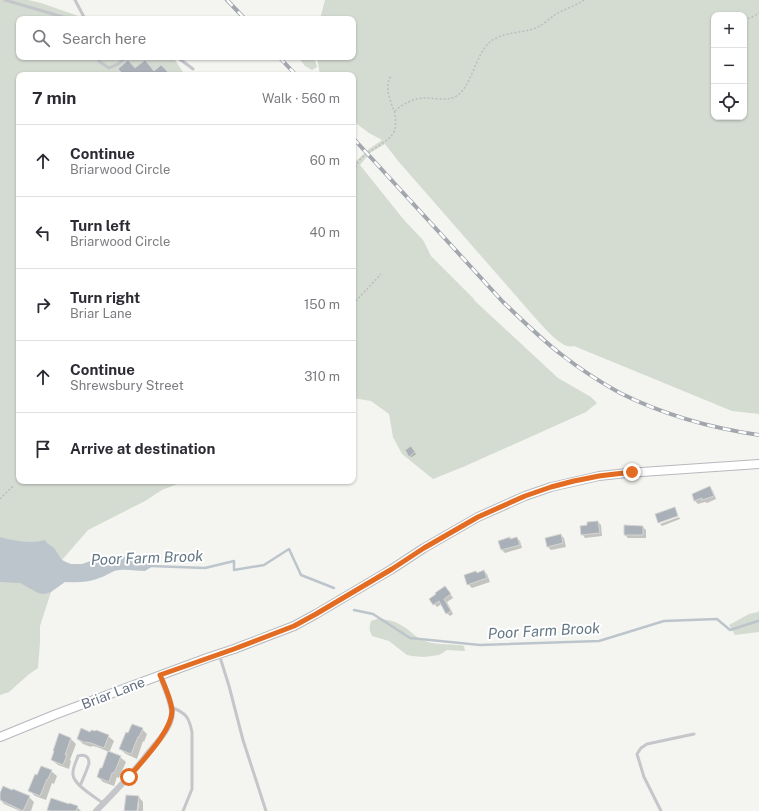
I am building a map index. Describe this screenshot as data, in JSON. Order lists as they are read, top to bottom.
{
  "streets": {
    "main road": ["Briar Lane"]
  },
  "water": ["Poor Farm Brook"],
  "page": {
    "map_buttons": ["+", "−"],
    "search": "Search here",
    "heading": ["7 min", "Walk · 560 m"],
    "list": [
      ["Continue", "Briarwood Circle", "60 m"],
      ["Turn left", "Briarwood Circle", "40 m"],
      ["Turn right", "Briar Lane", "150 m"],
      ["Continue", "Shrewsbury Street", "310 m"],
      "Arrive at destination"
    ]
  }
}
